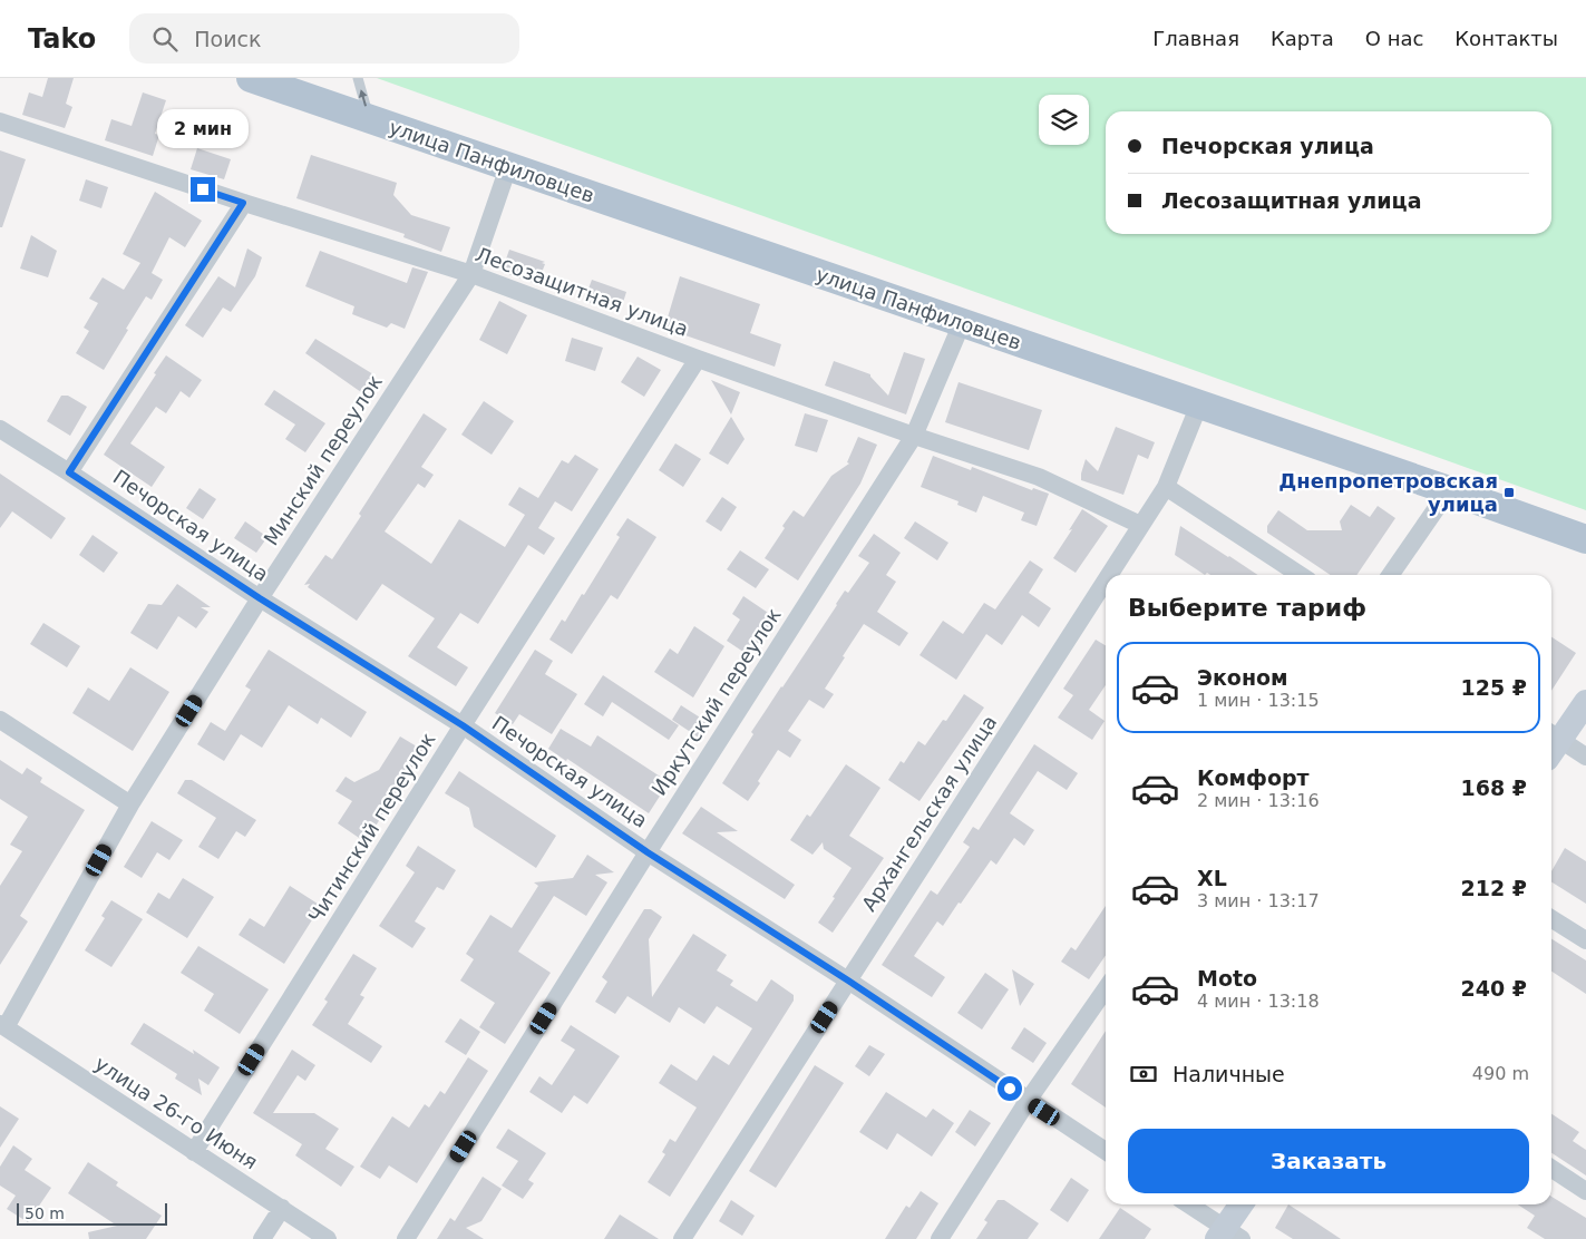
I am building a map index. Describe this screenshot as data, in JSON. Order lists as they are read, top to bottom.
{
  "streets": {
    "main road": ["улица Панфиловцев"],
    "street": [
      "Лесозащитная улица",
      "Минский переулок",
      "Печорская улица",
      "Иркутский переулок",
      "Архангельская улица",
      "Читинский переулок",
      "улица 26-го Июня"
    ]
  },
  "crossings": [
    ["улица Панфиловцев", "Минский переулок"],
    ["улица Панфиловцев", "Иркутский переулок"],
    ["улица Панфиловцев", "Архангельская улица"],
    ["Лесозащитная улица", "Минский переулок"],
    ["Лесозащитная улица", "Иркутский переулок"],
    ["Лесозащитная улица", "Архангельская улица"],
    ["Лесозащитная улица", "Читинский переулок"],
    ["Минский переулок", "Печорская улица"],
    ["Минский переулок", "улица 26-го Июня"],
    ["Печорская улица", "Иркутский переулок"],
    ["Печорская улица", "Архангельская улица"],
    ["Печорская улица", "Читинский переулок"],
    ["Читинский переулок", "улица 26-го Июня"]
  ],
  "places": {
    "transit": ["Днепропетровская улица"]
  },
  "scale_bar": "50 m",
  "page": {
    "header": "Tako",
    "search": "Поиск",
    "nav": [
      "Главная",
      "Карта",
      "О нас",
      "Контакты"
    ],
    "bubble": "2 мин",
    "banner": ["Печорская улица", "Лесозащитная улица"],
    "heading": "Выберите тариф",
    "list": [
      {
        "name": "Эконом",
        "note": "1 мин · 13:15",
        "value": "125 ₽"
      },
      {
        "name": "Комфорт",
        "note": "2 мин · 13:16",
        "value": "168 ₽"
      },
      {
        "name": "XL",
        "note": "3 мин · 13:17",
        "value": "212 ₽"
      },
      {
        "name": "Moto",
        "note": "4 мин · 13:18",
        "value": "240 ₽"
      }
    ],
    "pay": ["Наличные", "490 m"],
    "buttons": "Заказать",
    "scale": "50 m"
  }
}
